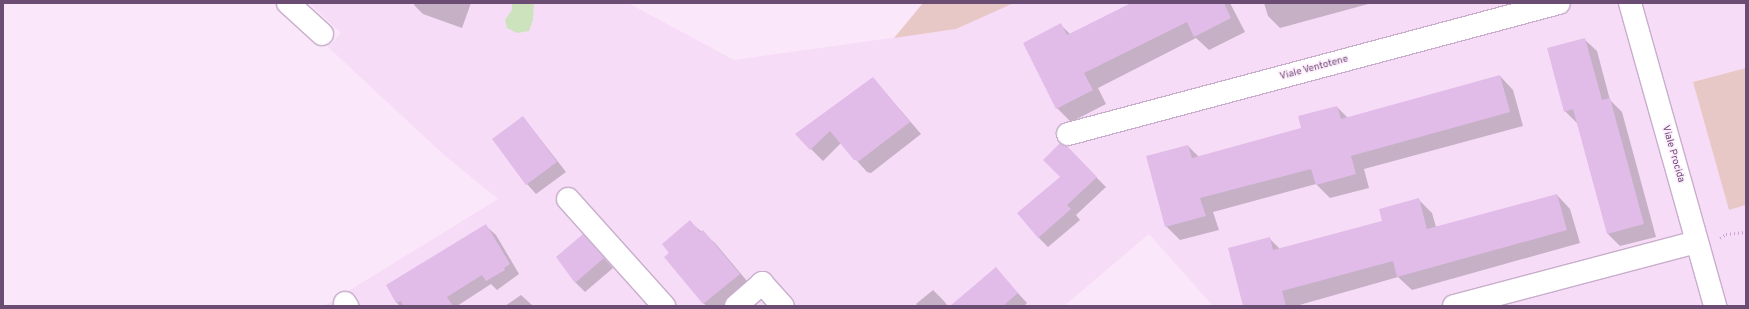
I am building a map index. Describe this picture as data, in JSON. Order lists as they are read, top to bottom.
{
  "streets": {
    "street": ["Viale Ventotene", "Viale Procida"]
  }
}
